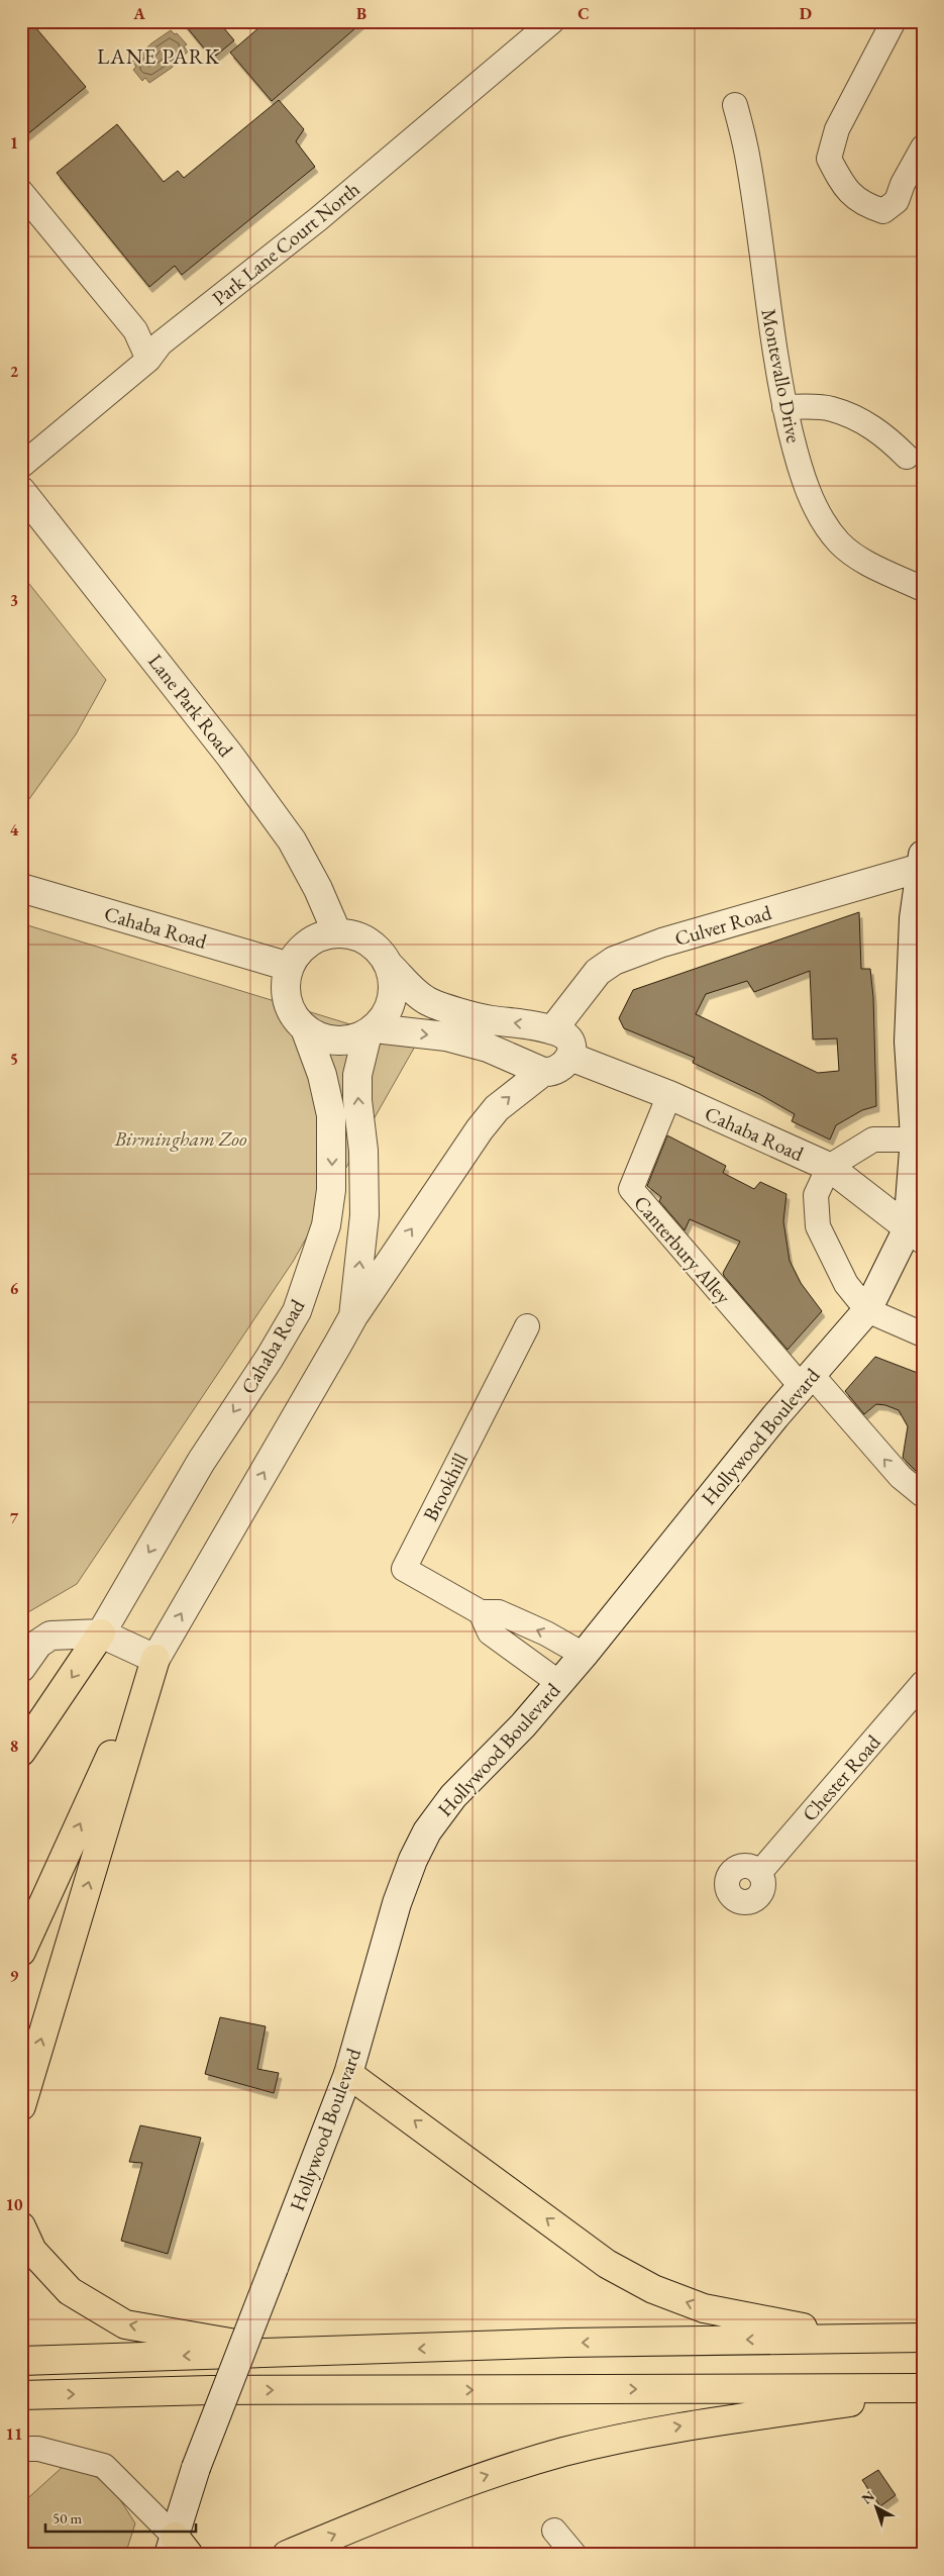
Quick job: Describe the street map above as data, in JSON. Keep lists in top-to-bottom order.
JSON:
{
  "streets": {
    "street": [
      "Park Lane Court North",
      "Montevallo Drive",
      "Lane Park Road",
      "Culver Road",
      "Cahaba Road",
      "Canterbury Alley",
      "Hollywood Boulevard",
      "Brookhill",
      "Chester Road"
    ]
  },
  "crossings": [
    ["Lane Park Road", "Cahaba Road"],
    ["Culver Road", "Cahaba Road"],
    ["Cahaba Road", "Canterbury Alley"],
    ["Cahaba Road", "Hollywood Boulevard"],
    ["Canterbury Alley", "Hollywood Boulevard"],
    ["Hollywood Boulevard", "Brookhill"]
  ],
  "districts": ["LANE PARK"],
  "parks": ["Birmingham Zoo"],
  "scale_bar": "50 m",
  "north": "top left",
  "grid": {
    "columns": [
      "A",
      "B",
      "C",
      "D"
    ],
    "rows": [
      "1",
      "2",
      "3",
      "4",
      "5",
      "6",
      "7",
      "8",
      "9",
      "10",
      "11"
    ]
  }
}
